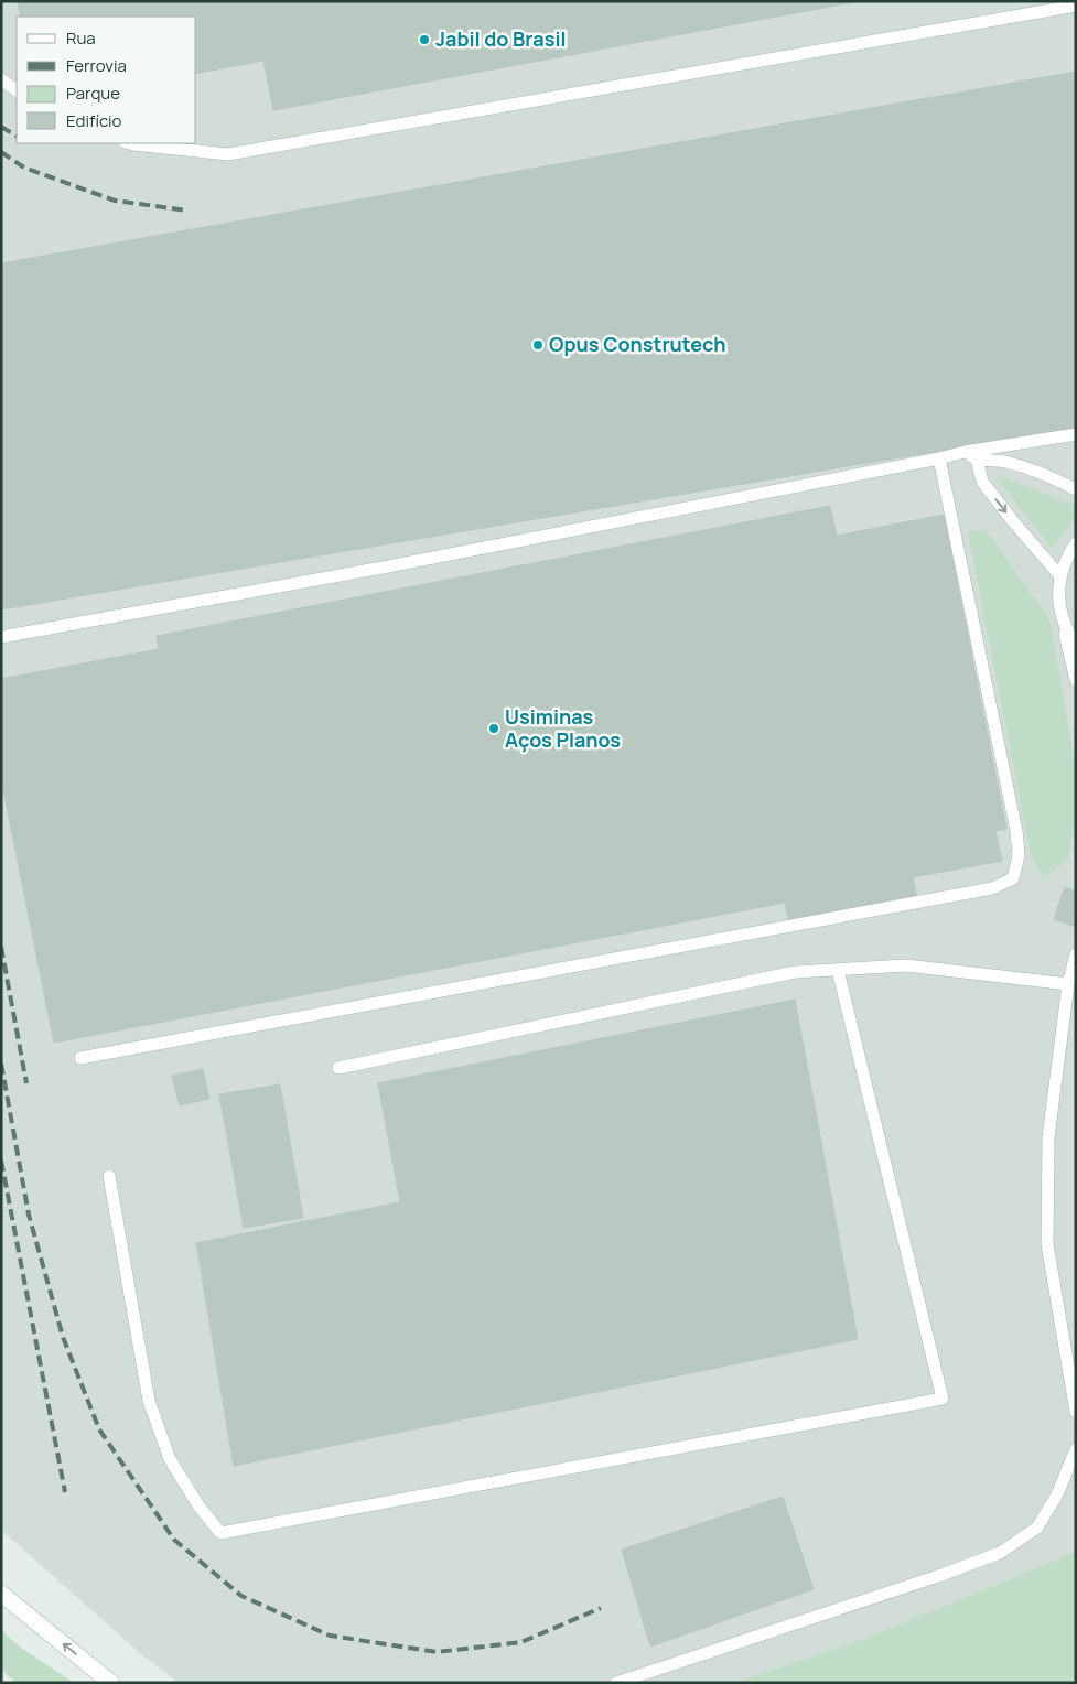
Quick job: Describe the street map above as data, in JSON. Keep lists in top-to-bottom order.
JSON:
{
  "places": ["Jabil do Brasil", "Opus Construtech", "Usiminas Aços Planos"],
  "legend": [
    "Rua",
    "Ferrovia",
    "Parque",
    "Edifício"
  ]
}
